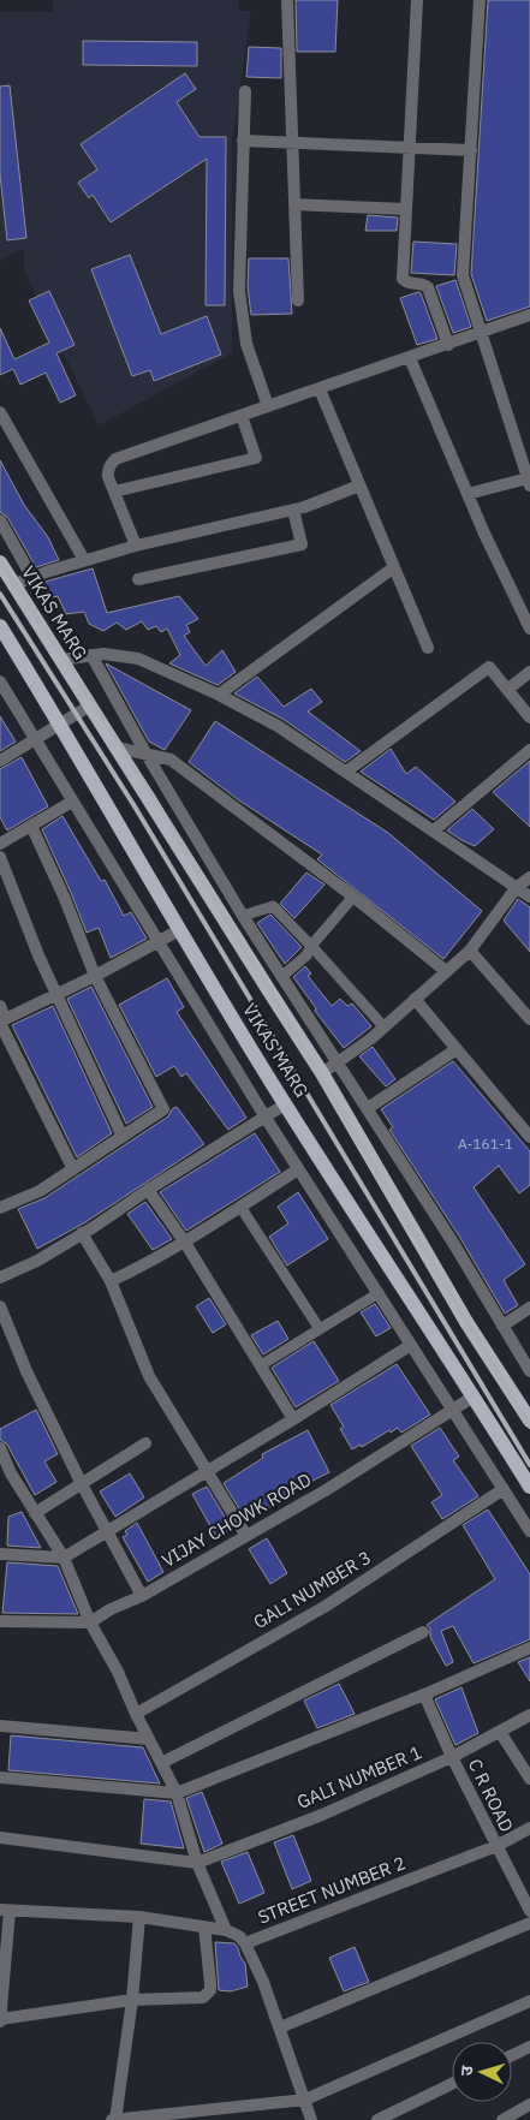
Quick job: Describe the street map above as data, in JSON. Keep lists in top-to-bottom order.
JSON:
{
  "streets": {
    "main road": ["VIKAS MARG"],
    "street": [
      "VIJAY CHOWK ROAD",
      "GALI NUMBER 3",
      "GALI NUMBER 1",
      "C R ROAD",
      "STREET NUMBER 2"
    ]
  },
  "crossings": [
    ["VIKAS MARG", "VIJAY CHOWK ROAD"],
    ["GALI NUMBER 1", "C R ROAD"],
    ["C R ROAD", "STREET NUMBER 2"]
  ],
  "house_numbers": ["A-161-1"],
  "north": "left"
}
